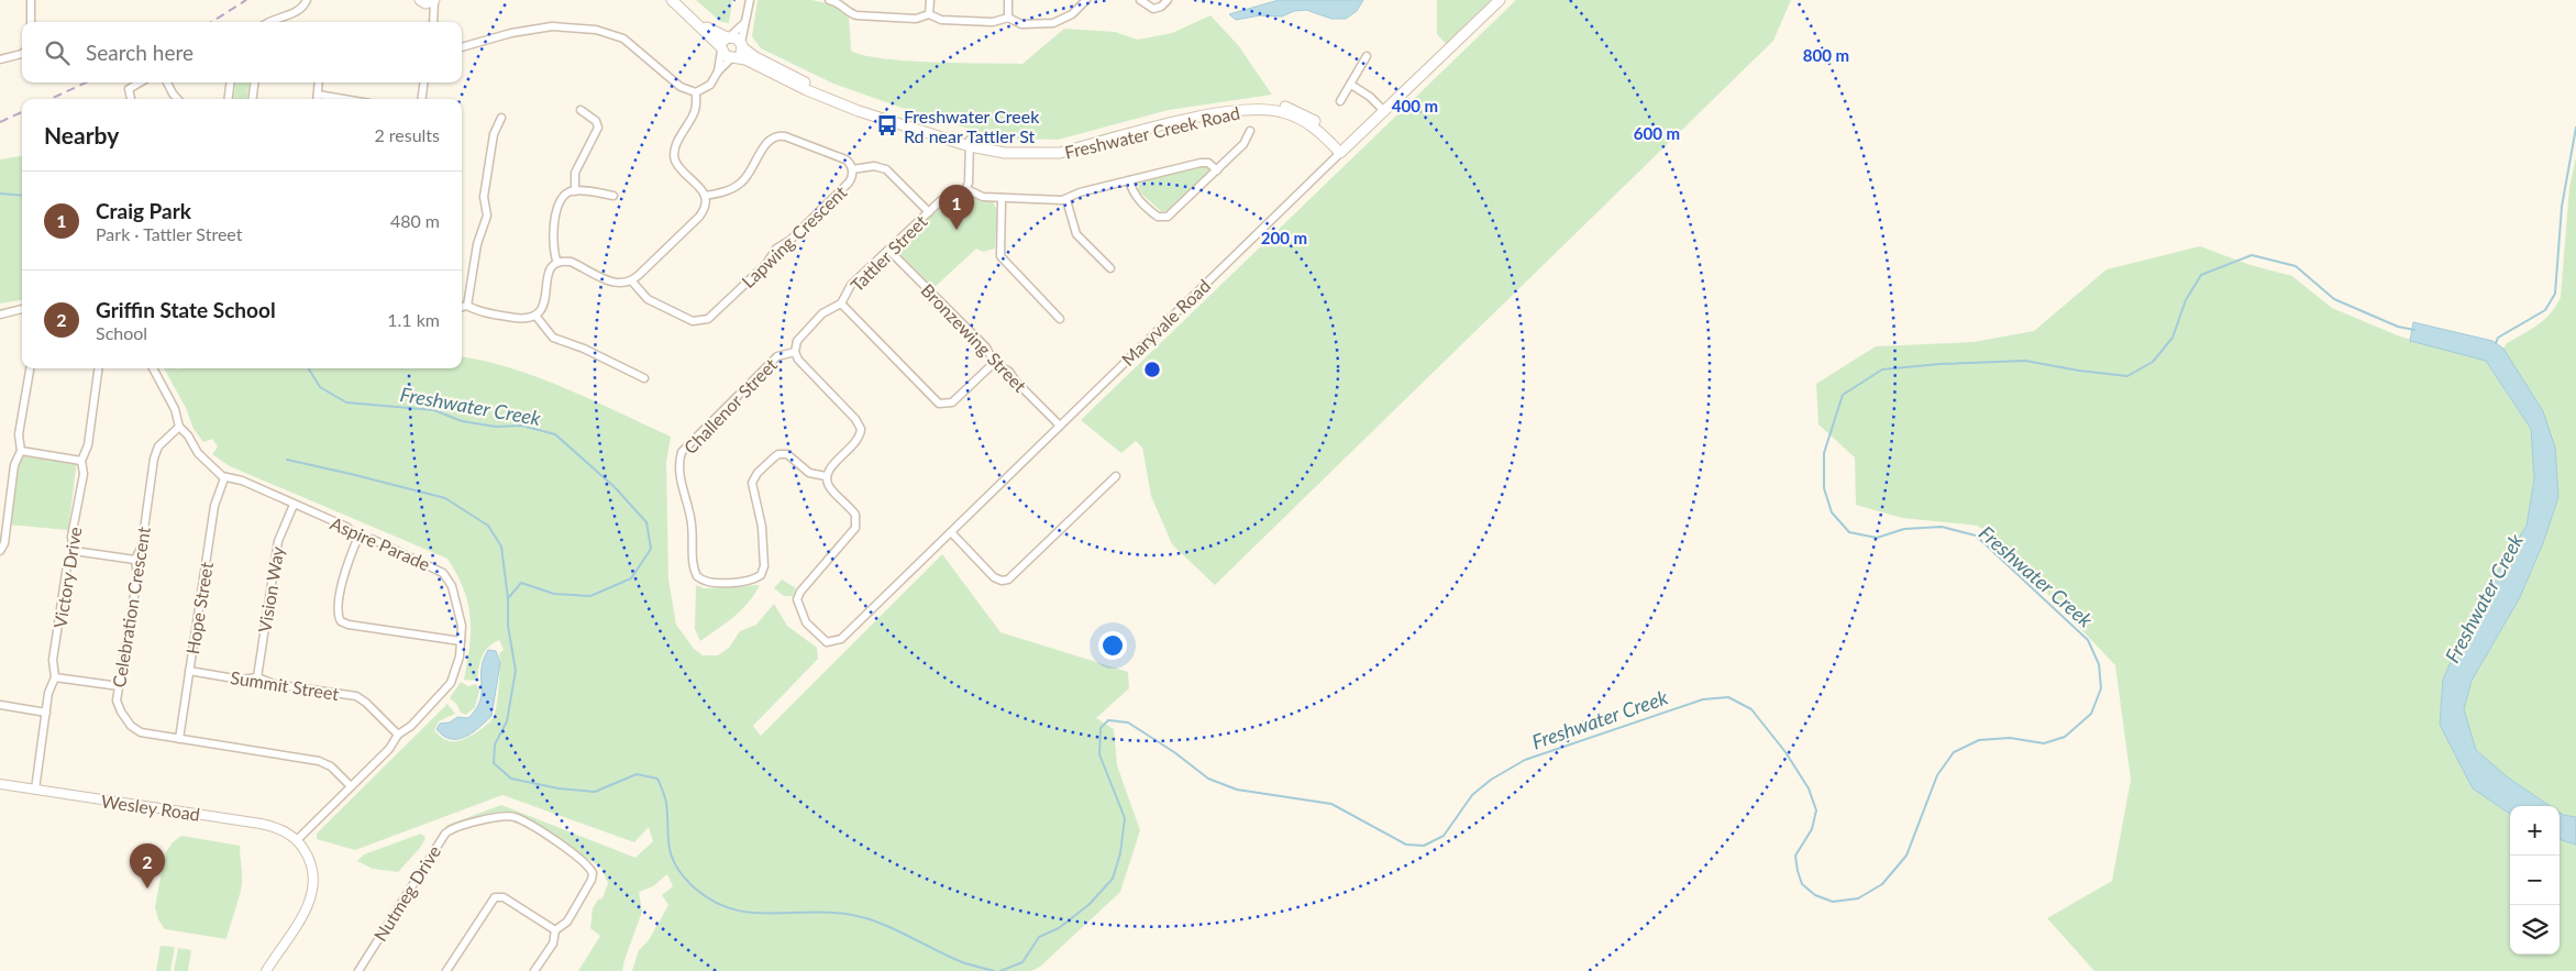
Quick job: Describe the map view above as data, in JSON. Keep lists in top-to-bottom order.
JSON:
{
  "streets": {
    "main road": ["Freshwater Creek Road", "Maryvale Road"],
    "street": [
      "Lapwing Crescent",
      "Tattler Street",
      "Bronzewing Street",
      "Challenor Street",
      "Aspire Parade",
      "Victory Drive",
      "Vision Way",
      "Celebration Crescent",
      "Hope Street",
      "Summit Street",
      "Wesley Road",
      "Nutmeg Drive"
    ]
  },
  "crossings": [
    ["Freshwater Creek Road", "Maryvale Road"],
    ["Tattler Street", "Bronzewing Street"],
    ["Tattler Street", "Challenor Street"],
    ["Maryvale Road", "Bronzewing Street"],
    ["Maryvale Road", "Challenor Street"],
    ["Aspire Parade", "Vision Way"],
    ["Aspire Parade", "Celebration Crescent"],
    ["Aspire Parade", "Hope Street"],
    ["Aspire Parade", "Summit Street"],
    ["Aspire Parade", "Wesley Road"],
    ["Victory Drive", "Wesley Road"],
    ["Vision Way", "Summit Street"],
    ["Celebration Crescent", "Hope Street"],
    ["Hope Street", "Summit Street"]
  ],
  "water": ["Freshwater Creek"],
  "places": {
    "bus stop": ["Freshwater Creek Rd near Tattler St"]
  },
  "page": {
    "search": "Search here",
    "heading": ["Nearby", "2 results"],
    "list": [
      {
        "mark": "1",
        "name": "Craig Park",
        "note": "Park · Tattler Street",
        "value": "480 m"
      },
      {
        "mark": "2",
        "name": "Griffin State School",
        "note": "School",
        "value": "1.1 km"
      }
    ],
    "pins": ["1", "2"],
    "map_buttons": ["+", "−"]
  },
  "rings": [
    "800 m",
    "400 m",
    "600 m",
    "200 m"
  ]
}
